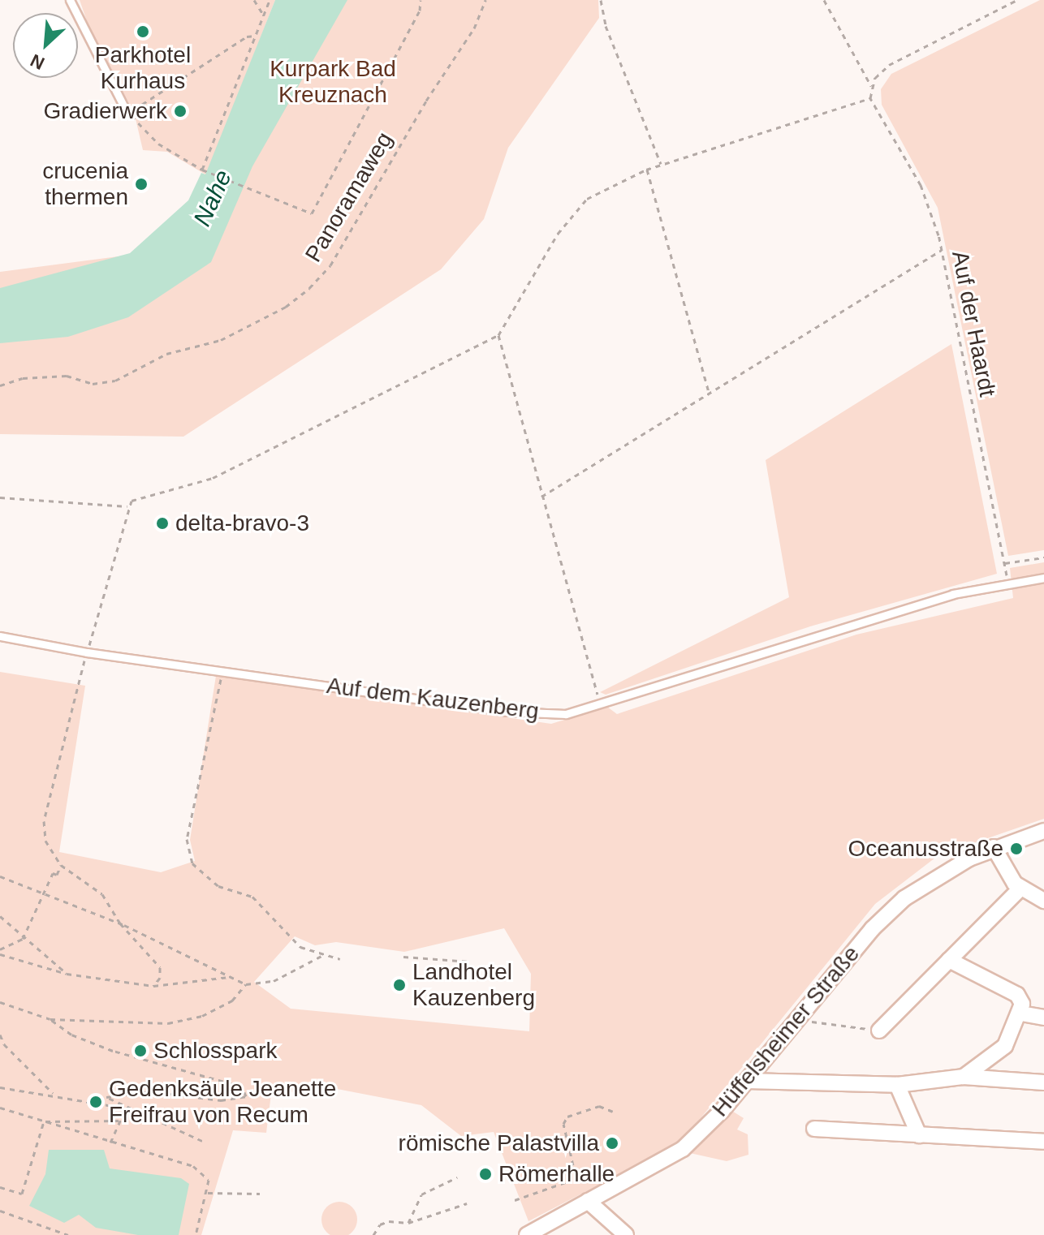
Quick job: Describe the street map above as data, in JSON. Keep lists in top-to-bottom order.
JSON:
{
  "streets": {
    "street": ["Hüffelsheimer Straße"],
    "lane": ["Auf dem Kauzenberg"],
    "path": ["Panoramaweg", "Auf der Haardt"]
  },
  "crossings": [
    ["Auf der Haardt", "Auf dem Kauzenberg"]
  ],
  "water": ["Nahe"],
  "parks": ["Kurpark Bad Kreuznach"],
  "places": [
    "Parkhotel Kurhaus",
    "Gradierwerk",
    "crucenia thermen",
    "delta-bravo-3",
    "Oceanusstraße",
    "Landhotel Kauzenberg",
    "Schlosspark",
    "Gedenksäule Jeanette Freifrau von Recum",
    "römische Palastvilla",
    "Römerhalle"
  ],
  "north": "bottom left"
}
